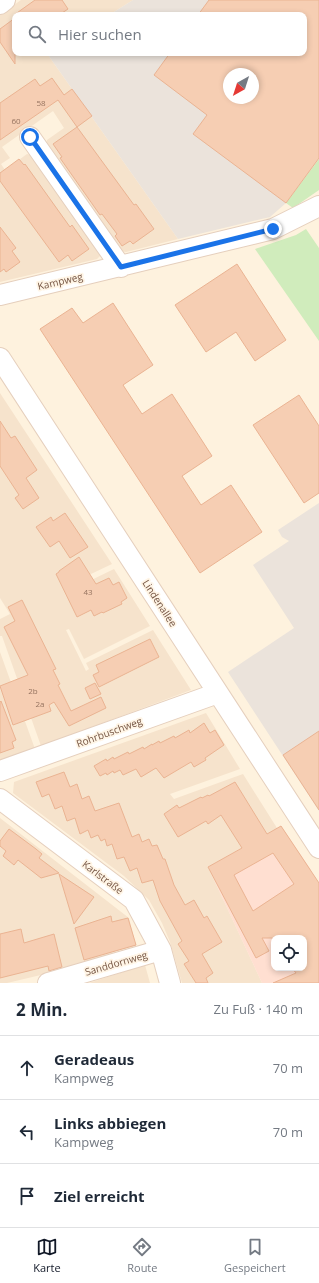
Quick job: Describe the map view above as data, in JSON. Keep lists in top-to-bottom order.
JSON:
{
  "streets": {
    "street": [
      "Kampweg",
      "Lindenallee",
      "Rohrbuschweg",
      "Karlstraße",
      "Sanddornweg"
    ]
  },
  "crossings": [
    ["Lindenallee", "Rohrbuschweg"],
    ["Karlstraße", "Sanddornweg"]
  ],
  "house_numbers": [
    "58",
    "60",
    "43",
    "2b",
    "2a"
  ],
  "north": "bottom left",
  "page": {
    "search": "Hier suchen",
    "heading": ["2 Min.", "Zu Fuß · 140 m"],
    "list": [
      ["Geradeaus", "Kampweg", "70 m"],
      ["Links abbiegen", "Kampweg", "70 m"],
      "Ziel erreicht"
    ],
    "nav": ["Karte", "Route", "Gespeichert"]
  }
}
